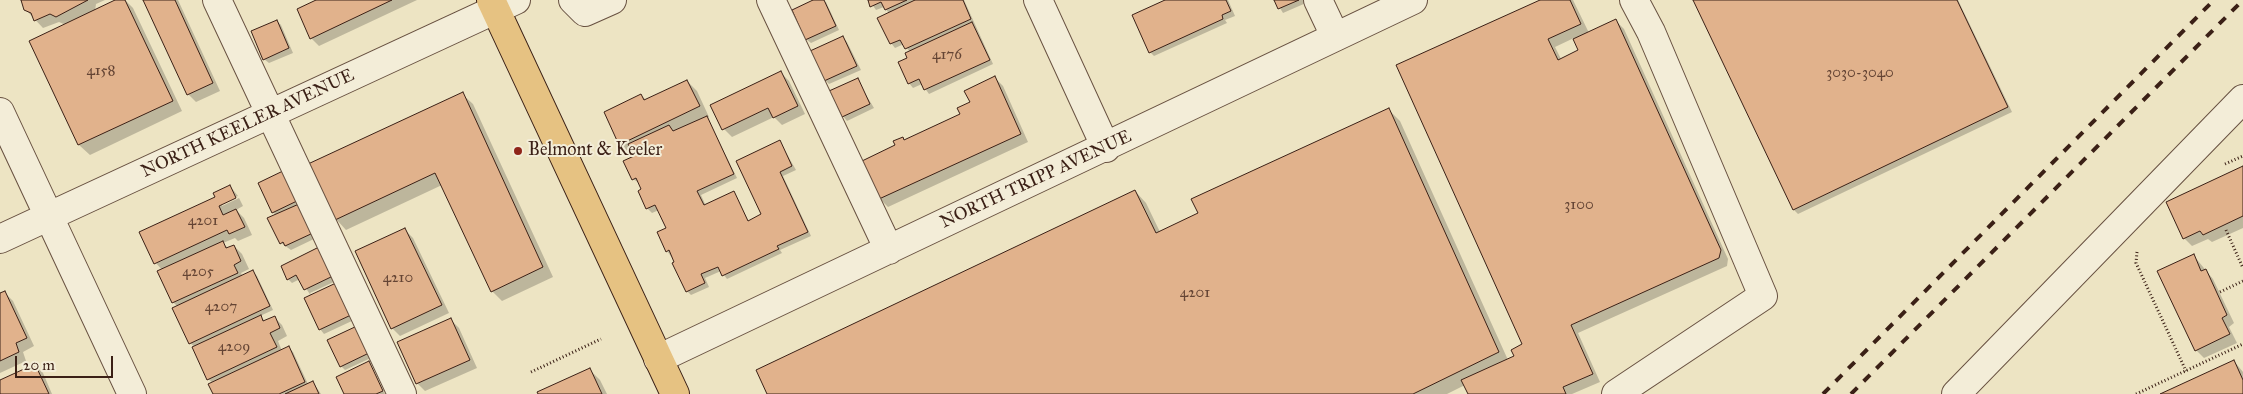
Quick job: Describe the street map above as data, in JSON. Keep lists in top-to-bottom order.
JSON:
{
  "streets": {
    "street": ["NORTH KEELER AVENUE", "NORTH TRIPP AVENUE"]
  },
  "places": ["Belmont & Keeler"],
  "house_numbers": [
    "4176",
    "4158",
    "3030-3040",
    "3100",
    "4201",
    "4205",
    "4210",
    "4201",
    "4207",
    "4209"
  ],
  "scale_bar": "20 m"
}
